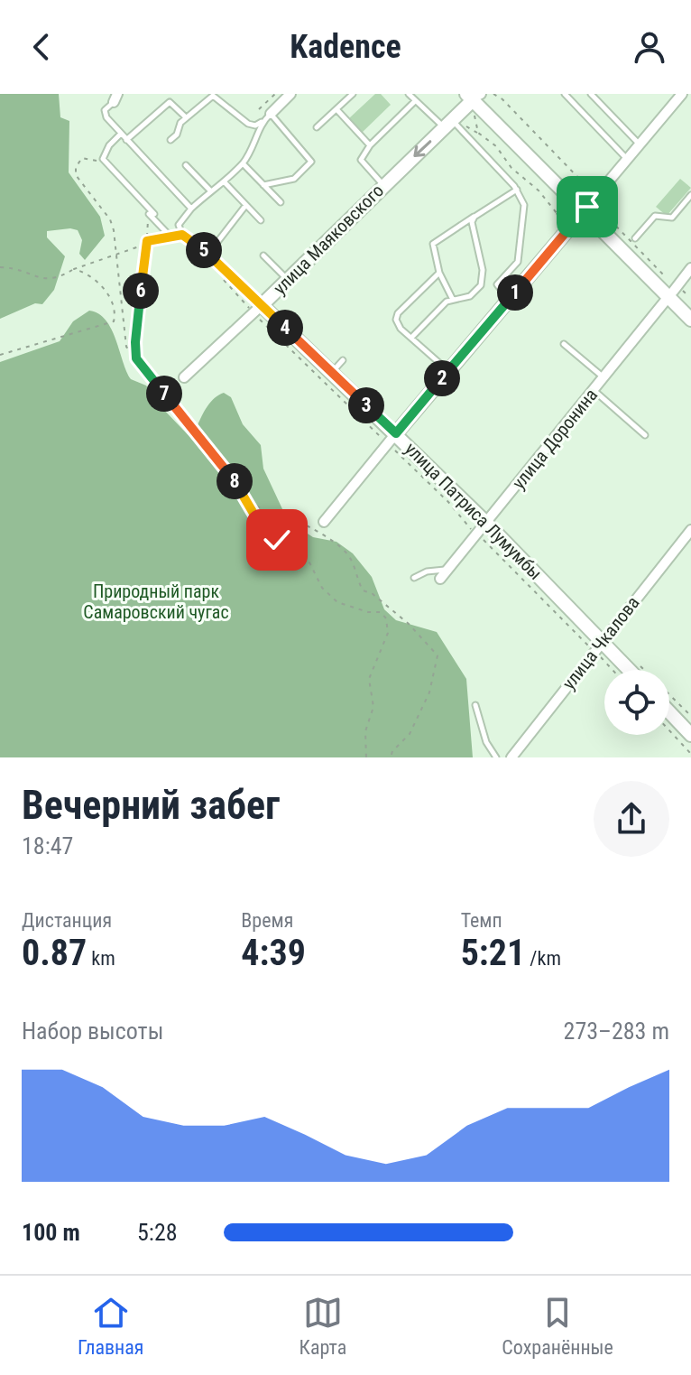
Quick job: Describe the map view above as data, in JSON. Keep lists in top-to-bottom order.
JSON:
{
  "streets": {
    "street": [
      "улица Маяковского",
      "улица Доронина",
      "улица Патриса Лумумбы",
      "улица Чкалова"
    ]
  },
  "crossings": [
    ["улица Маяковского", "улица Патриса Лумумбы"],
    ["улица Доронина", "улица Патриса Лумумбы"],
    ["улица Патриса Лумумбы", "улица Чкалова"]
  ],
  "parks": ["Природный парк Самаровский чугас"],
  "page": {
    "header": "Kadence",
    "pins": [
      "5",
      "6",
      "1",
      "4",
      "2",
      "7",
      "3",
      "8"
    ],
    "heading": ["Вечерний забег", "18:47"],
    "stats": [
      ["Дистанция", "0.87 km"],
      ["Время", "4:39"],
      ["Темп", "5:21 /km"]
    ],
    "chart": ["Набор высоты", "273–283 m"],
    "list": [
      {
        "name": "100 m",
        "note": "5:28"
      }
    ],
    "tabs": ["Главная", "Карта", "Сохранённые"]
  }
}
